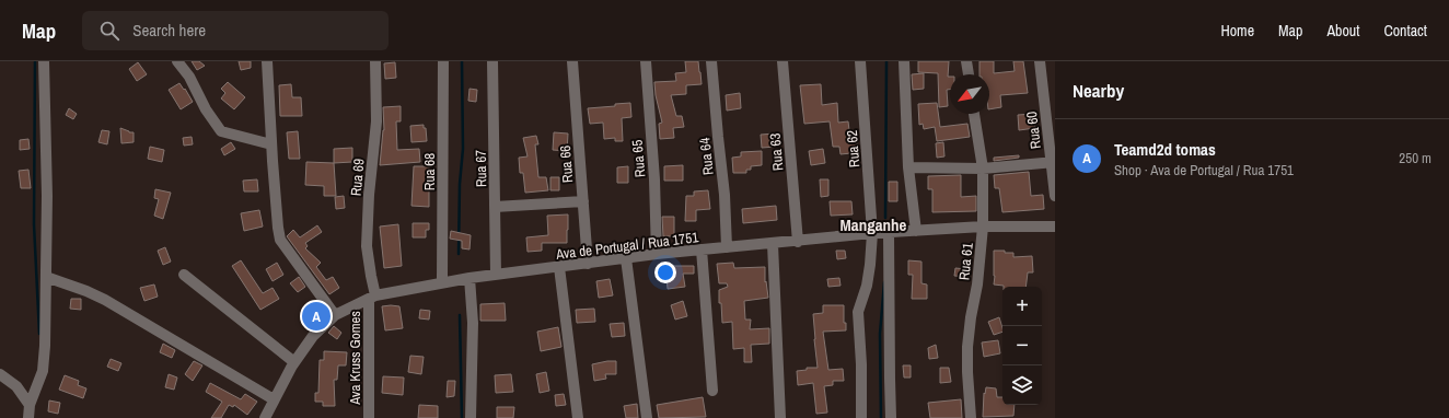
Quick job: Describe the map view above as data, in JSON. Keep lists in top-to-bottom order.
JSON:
{
  "streets": {
    "street": [
      "Rua 60",
      "Rua 62",
      "Rua 63",
      "Rua 64",
      "Rua 65",
      "Rua 66",
      "Rua 67",
      "Rua 68",
      "Rua 69",
      "Ava de Portugal / Rua 1751",
      "Rua 61",
      "Ava Kruss Gomes"
    ]
  },
  "crossings": [
    ["Rua 62", "Ava de Portugal / Rua 1751"],
    ["Rua 63", "Ava de Portugal / Rua 1751"],
    ["Rua 64", "Ava de Portugal / Rua 1751"],
    ["Rua 65", "Ava de Portugal / Rua 1751"],
    ["Rua 66", "Ava de Portugal / Rua 1751"],
    ["Rua 67", "Ava de Portugal / Rua 1751"],
    ["Rua 68", "Ava de Portugal / Rua 1751"],
    ["Rua 69", "Ava de Portugal / Rua 1751"],
    ["Rua 69", "Ava Kruss Gomes"],
    ["Ava de Portugal / Rua 1751", "Rua 61"],
    ["Ava de Portugal / Rua 1751", "Ava Kruss Gomes"]
  ],
  "districts": ["Manganhe"],
  "north": "bottom left",
  "page": {
    "header": "Map",
    "search": "Search here",
    "nav": [
      "Home",
      "Map",
      "About",
      "Contact"
    ],
    "heading": "Nearby",
    "list": [
      {
        "mark": "A",
        "name": "Teamd2d tomas",
        "note": "Shop · Ava de Portugal / Rua 1751",
        "value": "250 m"
      }
    ],
    "map_buttons": ["+", "−"],
    "pins": "A"
  }
}
